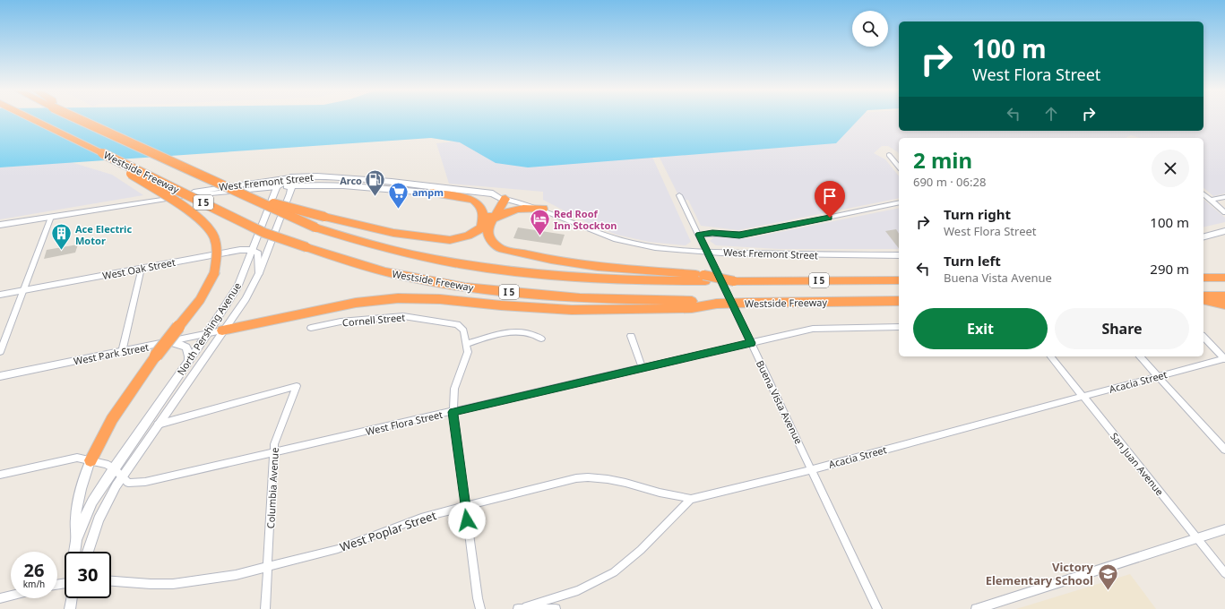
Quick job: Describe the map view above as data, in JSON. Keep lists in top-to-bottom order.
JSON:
{
  "streets": {
    "highway": ["Westside Freeway", "I 5"],
    "main road": ["West Fremont Street", "North Pershing Avenue"],
    "street": [
      "West Oak Street",
      "Cornell Street",
      "West Park Street",
      "Acacia Street",
      "Buena Vista Avenue",
      "West Flora Street",
      "San Juan Avenue",
      "Columbia Avenue",
      "West Poplar Street"
    ]
  },
  "crossings": [
    ["West Fremont Street", "North Pershing Avenue"],
    ["West Fremont Street", "Buena Vista Avenue"],
    ["West Oak Street", "North Pershing Avenue"],
    ["North Pershing Avenue", "West Park Street"],
    ["North Pershing Avenue", "West Flora Street"],
    ["North Pershing Avenue", "Columbia Avenue"],
    ["Acacia Street", "Buena Vista Avenue"],
    ["Acacia Street", "San Juan Avenue"],
    ["Acacia Street", "West Poplar Street"],
    ["Buena Vista Avenue", "West Flora Street"],
    ["West Flora Street", "Columbia Avenue"],
    ["Columbia Avenue", "West Poplar Street"]
  ],
  "places": {
    "fuel station": ["Arco"],
    "supermarket": ["ampm"],
    "hotel": ["Red Roof Inn Stockton"],
    "building": ["Ace Electric Motor"],
    "school or university": ["Victory Elementary School"]
  },
  "page": {
    "turn": ["100 m", "West Flora Street"],
    "heading": ["2 min", "690 m · 06:28"],
    "list": [
      {
        "name": "Turn right",
        "note": "West Flora Street",
        "value": "100 m"
      },
      {
        "name": "Turn left",
        "note": "Buena Vista Avenue",
        "value": "290 m"
      }
    ],
    "buttons": ["Exit", "Share"],
    "speed": "26 km/h",
    "limit": "30"
  }
}
